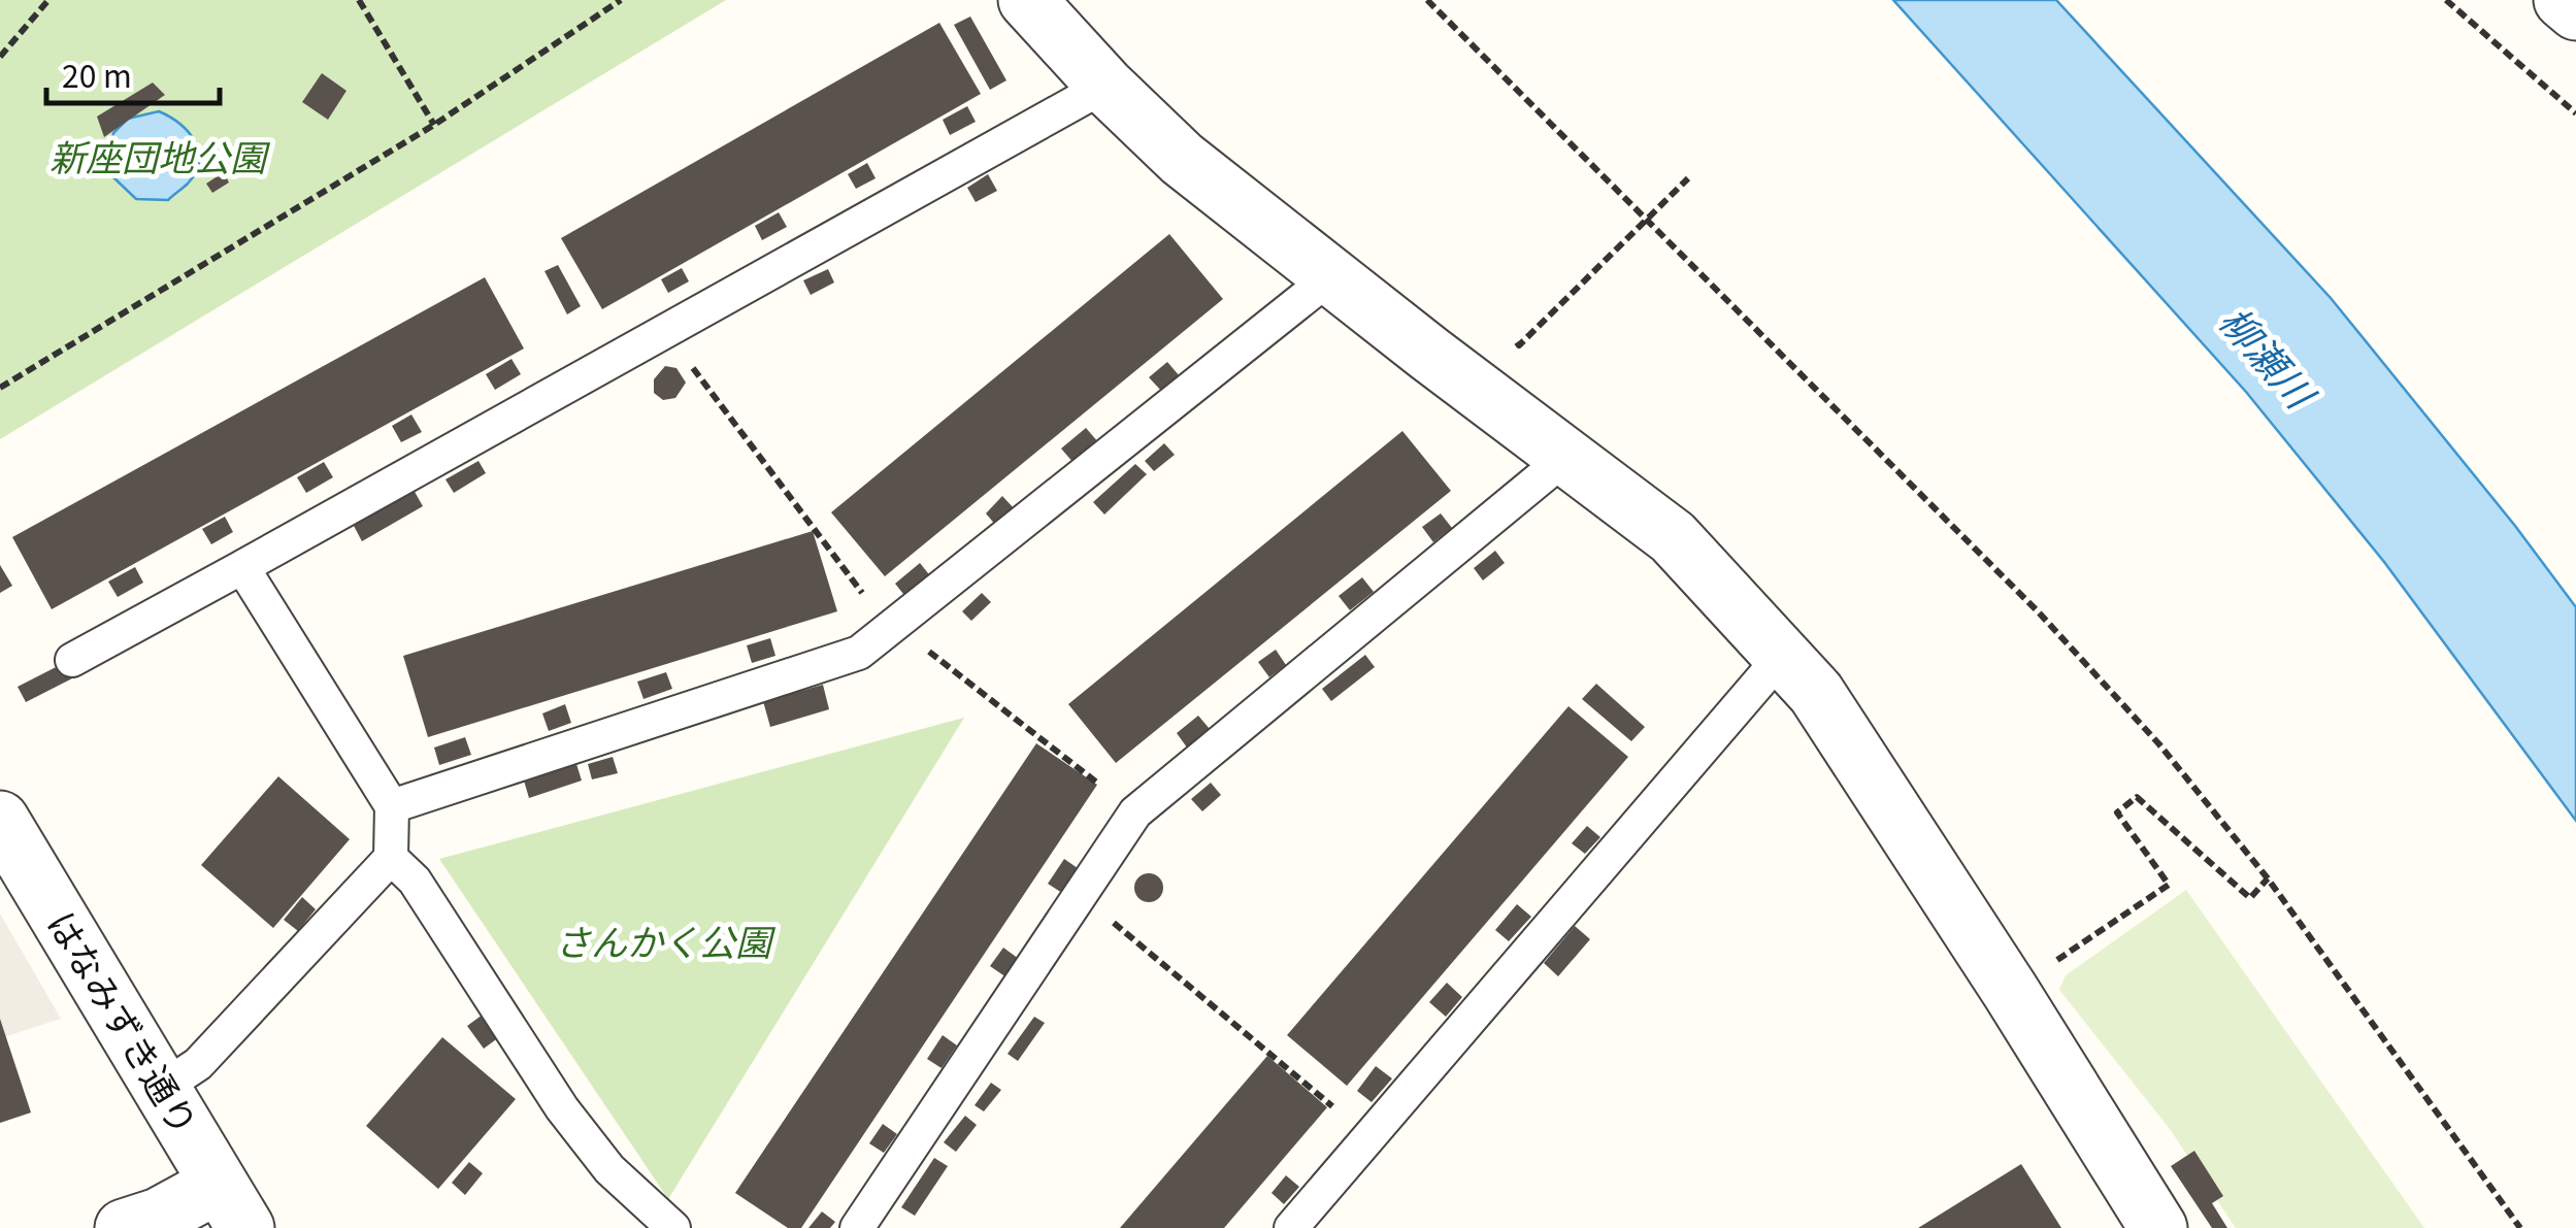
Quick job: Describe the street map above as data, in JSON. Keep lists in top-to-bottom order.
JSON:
{
  "streets": {
    "street": ["はなみずき通り"]
  },
  "water": ["柳瀬川"],
  "parks": ["新座団地公園", "さんかく公園"],
  "scale_bar": "20 m"
}
